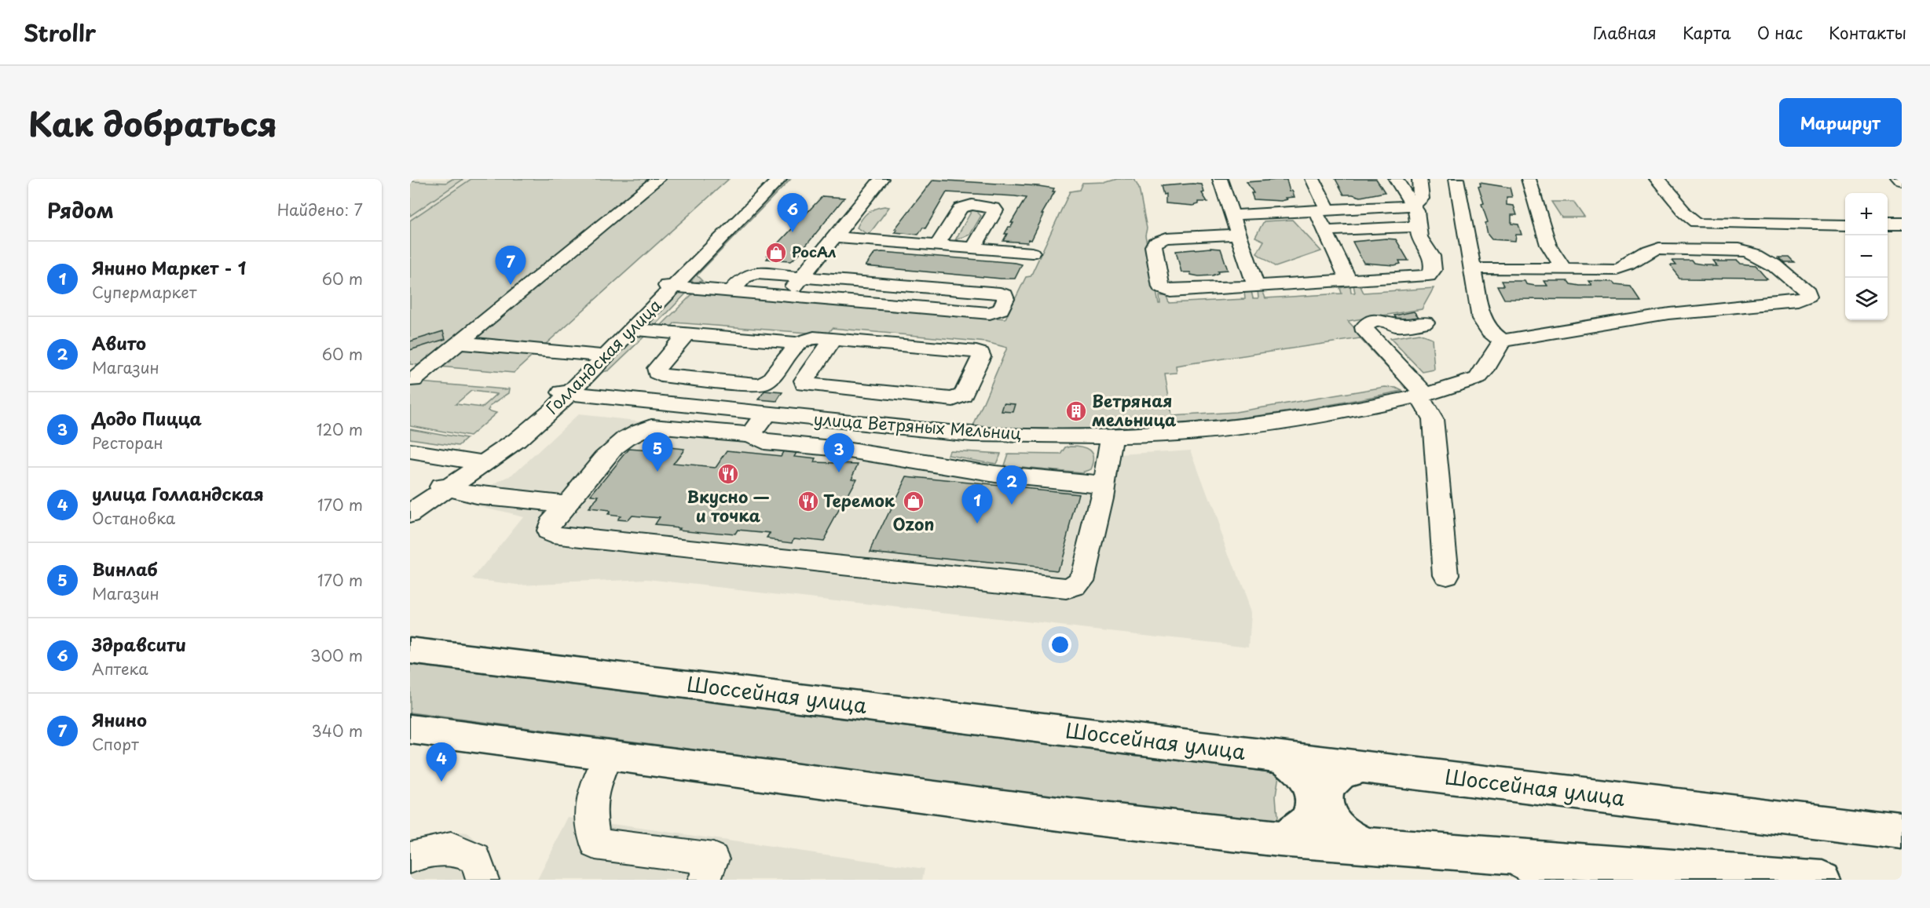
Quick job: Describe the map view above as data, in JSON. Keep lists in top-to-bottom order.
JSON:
{
  "streets": {
    "main road": ["Шоссейная улица"],
    "street": ["Голландская улица", "улица Ветряных Мельниц"]
  },
  "crossings": [
    ["Голландская улица", "улица Ветряных Мельниц"]
  ],
  "places": {
    "shop": ["РосАл", "Ozon"],
    "building": ["Ветряная мельница"],
    "restaurant": ["Вкусно — и точка", "Теремок"]
  },
  "page": {
    "header": "Strollr",
    "nav": [
      "Главная",
      "Карта",
      "О нас",
      "Контакты"
    ],
    "title": "Как добраться",
    "buttons": "Маршрут",
    "heading": ["Рядом", "Найдено: 7"],
    "map_buttons": ["+", "−"],
    "pins": [
      "6",
      "7",
      "5",
      "3",
      "2",
      "1",
      "4"
    ],
    "list": [
      {
        "mark": "1",
        "name": "Янино Маркет - 1",
        "note": "Супермаркет",
        "value": "60 m"
      },
      {
        "mark": "2",
        "name": "Авито",
        "note": "Магазин",
        "value": "60 m"
      },
      {
        "mark": "3",
        "name": "Додо Пицца",
        "note": "Ресторан",
        "value": "120 m"
      },
      {
        "mark": "4",
        "name": "улица Голландская",
        "note": "Остановка",
        "value": "170 m"
      },
      {
        "mark": "5",
        "name": "Винлаб",
        "note": "Магазин",
        "value": "170 m"
      },
      {
        "mark": "6",
        "name": "Здравсити",
        "note": "Аптека",
        "value": "300 m"
      },
      {
        "mark": "7",
        "name": "Янино",
        "note": "Спорт",
        "value": "340 m"
      }
    ]
  }
}
